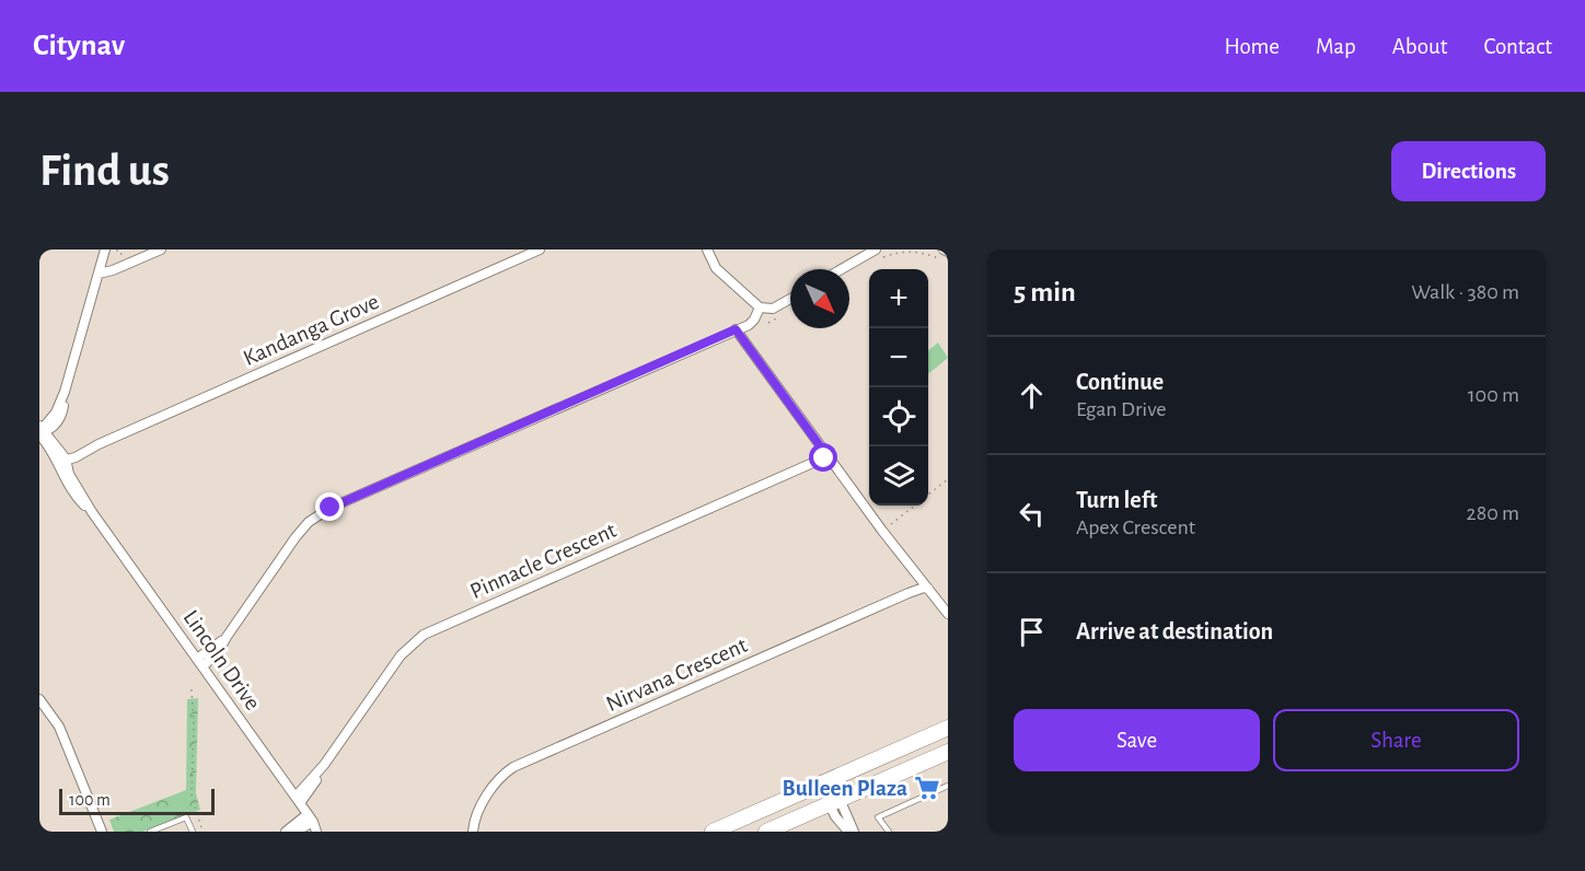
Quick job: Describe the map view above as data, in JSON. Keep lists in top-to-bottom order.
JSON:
{
  "streets": {
    "street": [
      "Kandanga Grove",
      "Pinnacle Crescent",
      "Lincoln Drive",
      "Nirvana Crescent"
    ]
  },
  "crossings": [
    ["Kandanga Grove", "Lincoln Drive"],
    ["Pinnacle Crescent", "Lincoln Drive"]
  ],
  "places": {
    "supermarket": ["Bulleen Plaza"]
  },
  "scale_bar": "100 m",
  "north": "bottom right",
  "page": {
    "header": "Citynav",
    "nav": [
      "Home",
      "Map",
      "About",
      "Contact"
    ],
    "buttons": [
      "Directions",
      ["Save", "Share"]
    ],
    "title": "Find us",
    "heading": ["5 min", "Walk · 380 m"],
    "map_buttons": ["+", "−"],
    "list": [
      ["Continue", "Egan Drive", "100 m"],
      ["Turn left", "Apex Crescent", "280 m"],
      "Arrive at destination"
    ],
    "scale": "100 m"
  }
}
